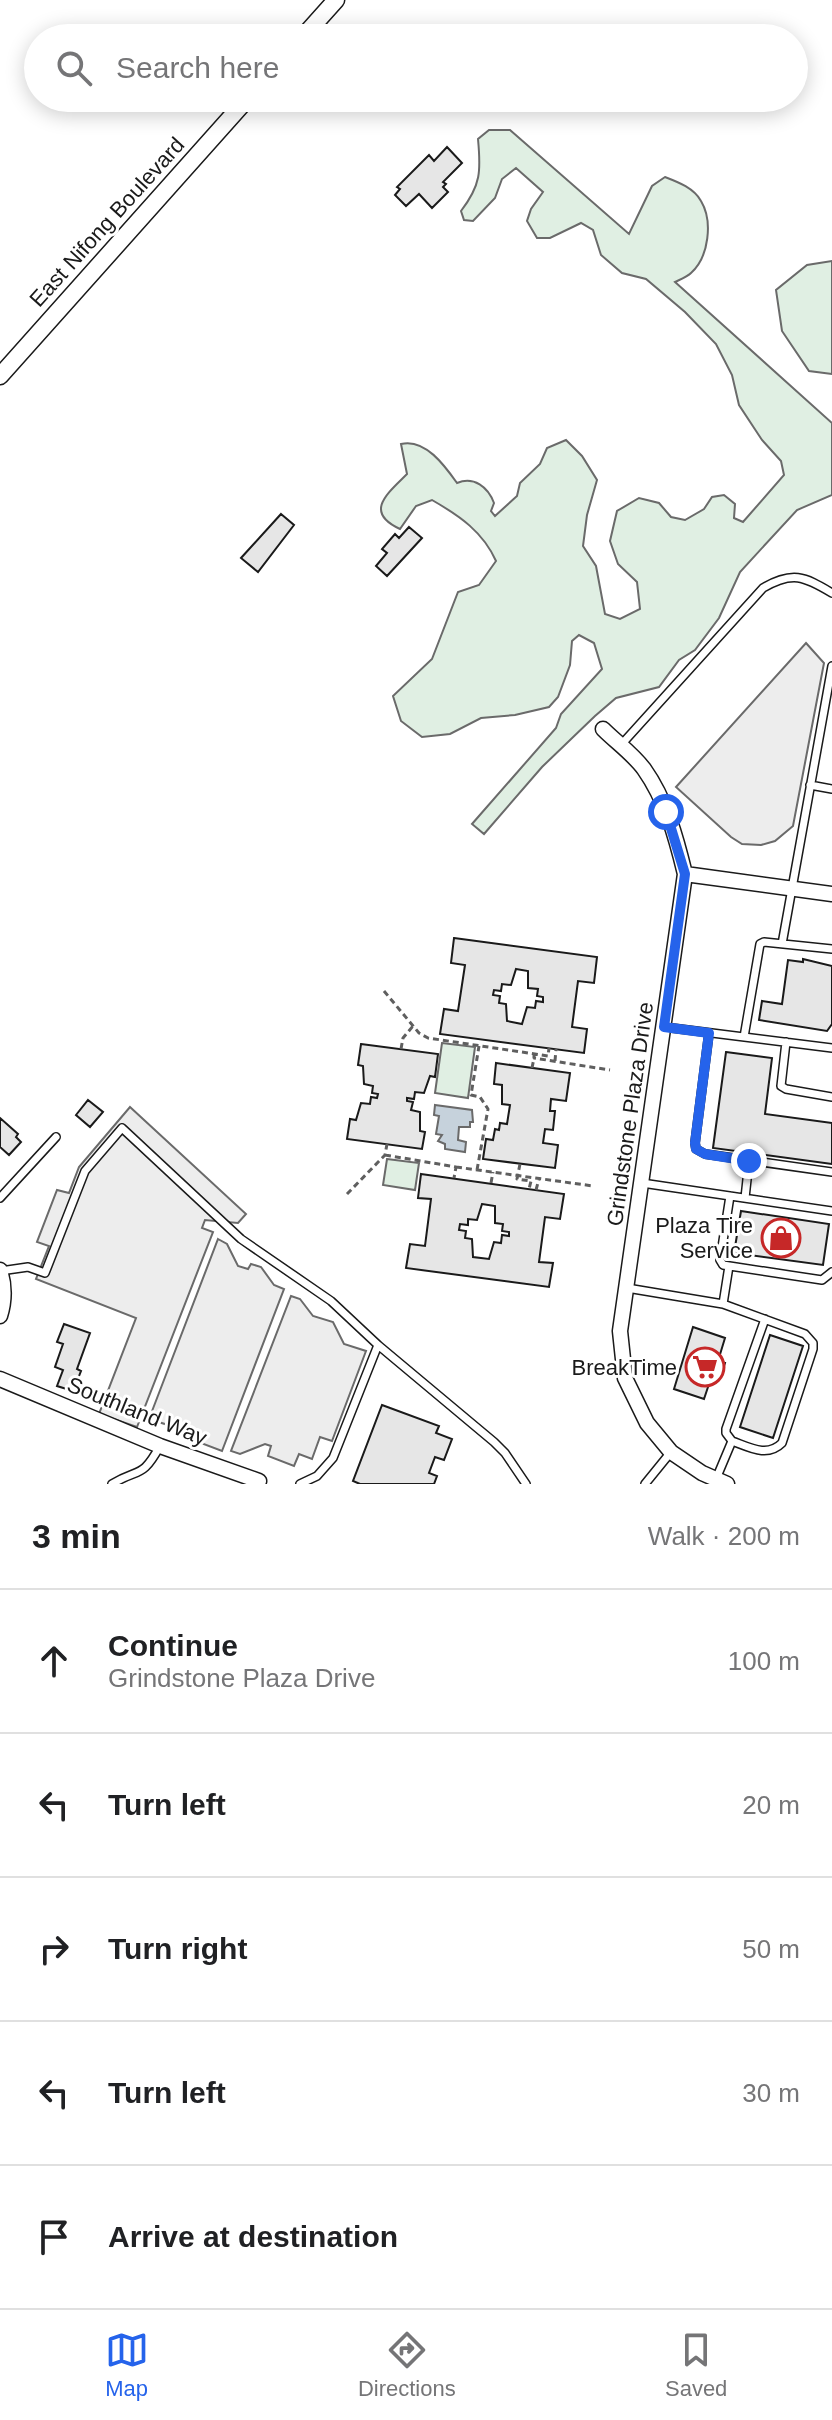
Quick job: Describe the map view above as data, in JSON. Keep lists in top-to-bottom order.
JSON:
{
  "streets": {
    "street": ["East Nifong Boulevard", "Grindstone Plaza Drive", "Southland Way"]
  },
  "places": {
    "shop": ["Plaza Tire Service"],
    "supermarket": ["BreakTime"]
  },
  "page": {
    "search": "Search here",
    "heading": ["3 min", "Walk · 200 m"],
    "list": [
      ["Continue", "Grindstone Plaza Drive", "100 m"],
      ["Turn left", "20 m"],
      ["Turn right", "50 m"],
      ["Turn left", "30 m"],
      "Arrive at destination"
    ],
    "nav": ["Map", "Directions", "Saved"]
  }
}
